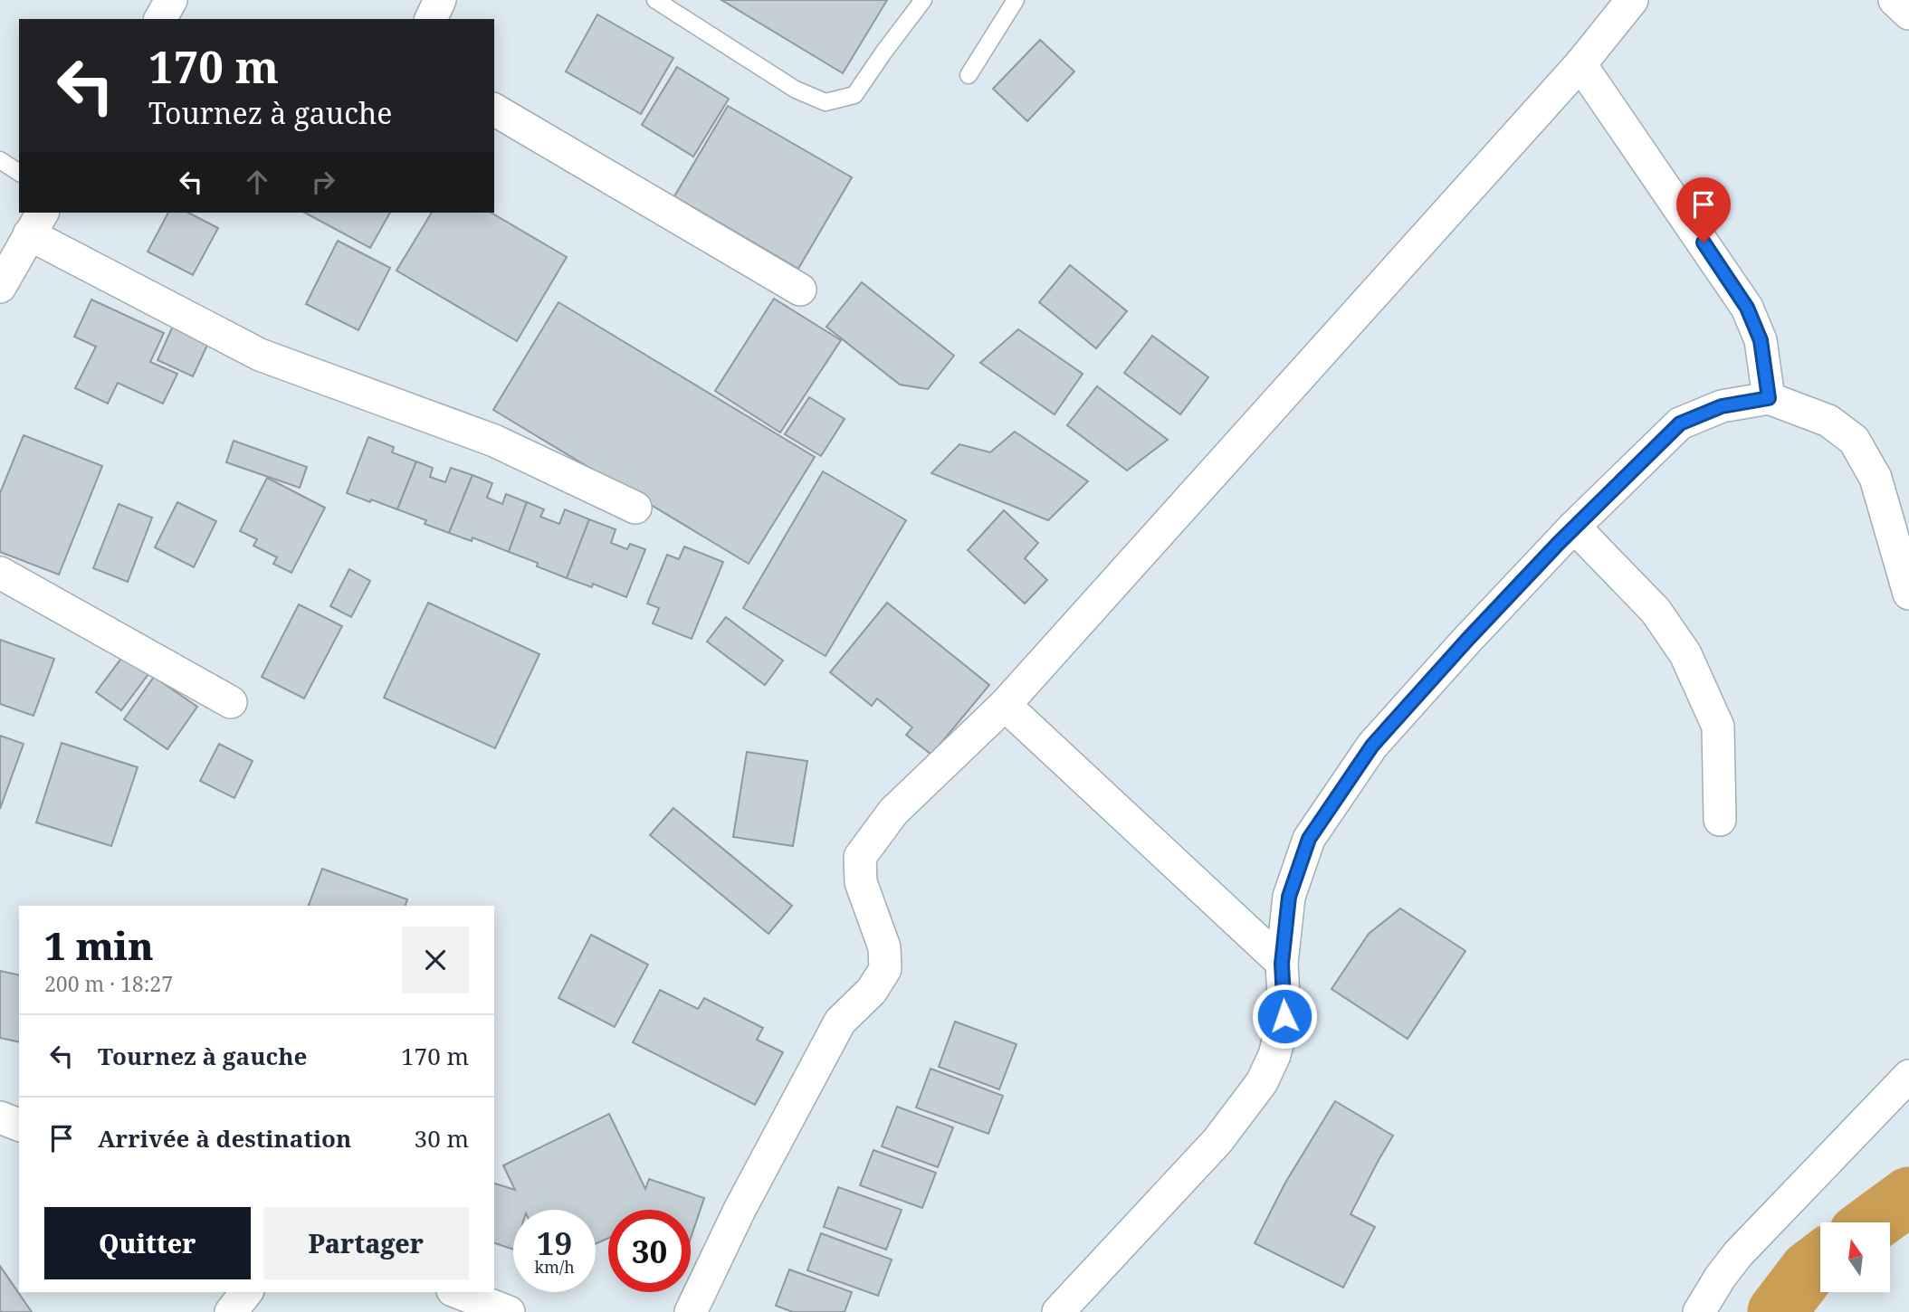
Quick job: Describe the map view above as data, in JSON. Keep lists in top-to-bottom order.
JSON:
{
  "north": "top",
  "page": {
    "turn": ["170 m", "Tournez à gauche"],
    "heading": ["1 min", "200 m · 18:27"],
    "list": [
      {
        "name": "Tournez à gauche",
        "value": "170 m"
      },
      {
        "name": "Arrivée à destination",
        "value": "30 m"
      }
    ],
    "buttons": ["Quitter", "Partager"],
    "speed": "19 km/h",
    "limit": "30"
  }
}
